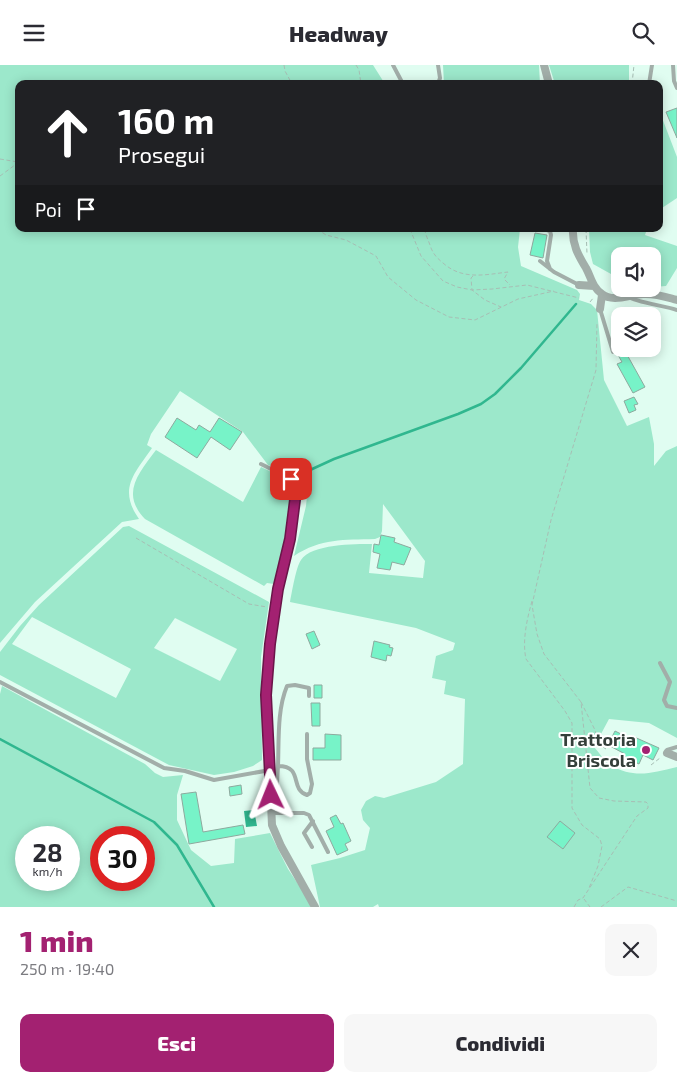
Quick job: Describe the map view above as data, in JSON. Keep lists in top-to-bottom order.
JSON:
{
  "places": ["Trattoria Briscola"],
  "page": {
    "header": "Headway",
    "turn": ["160 m", "Prosegui"],
    "then": "Poi",
    "speed": "28 km/h",
    "limit": "30",
    "heading": ["1 min", "250 m · 19:40"],
    "buttons": ["Esci", "Condividi"]
  }
}
